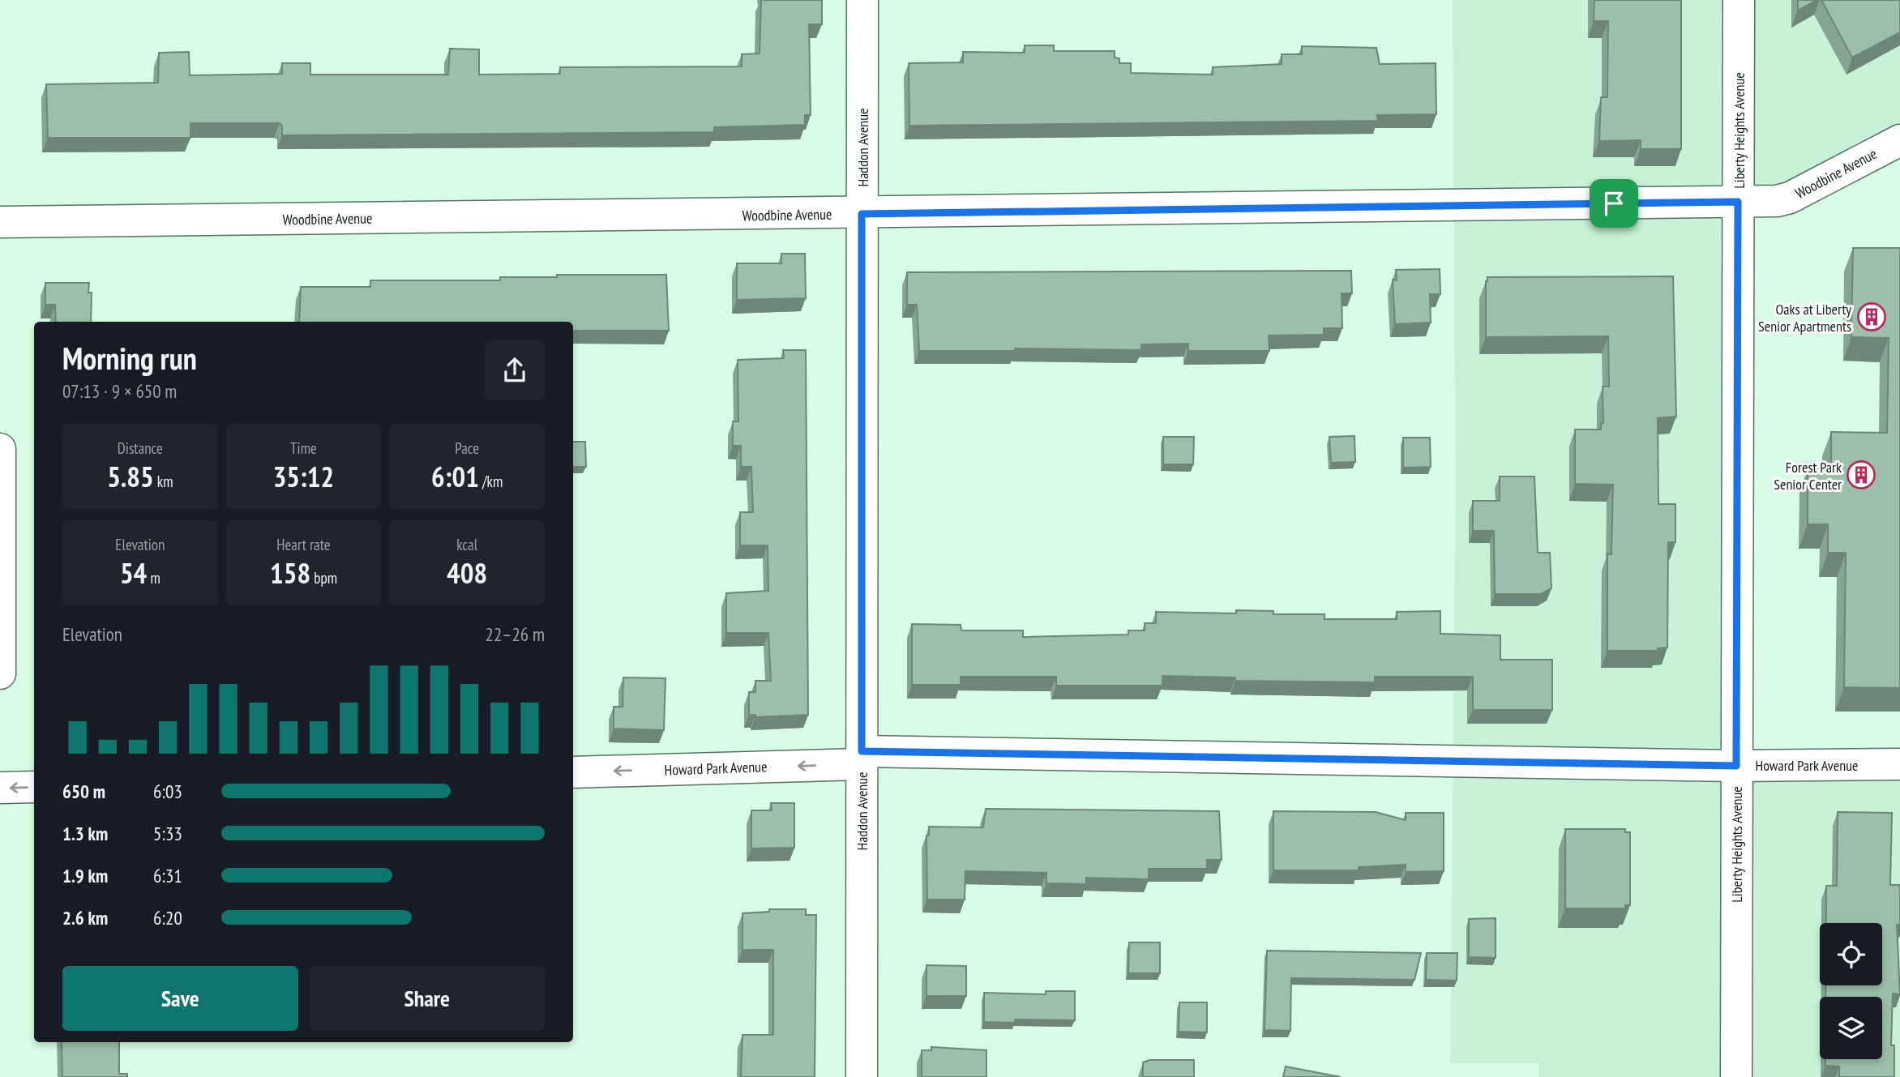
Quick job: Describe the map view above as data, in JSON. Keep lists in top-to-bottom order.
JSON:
{
  "streets": {
    "street": [
      "Liberty Heights Avenue",
      "Haddon Avenue",
      "Woodbine Avenue",
      "Howard Park Avenue"
    ]
  },
  "crossings": [
    ["Liberty Heights Avenue", "Woodbine Avenue"],
    ["Liberty Heights Avenue", "Howard Park Avenue"],
    ["Haddon Avenue", "Woodbine Avenue"],
    ["Haddon Avenue", "Howard Park Avenue"]
  ],
  "places": {
    "building": ["Oaks at Liberty Senior Apartments", "Forest Park Senior Center"]
  },
  "page": {
    "heading": ["Morning run", "07:13 · 9 × 650 m"],
    "stats": [
      ["Distance", "5.85 km"],
      ["Time", "35:12"],
      ["Pace", "6:01 /km"],
      ["Elevation", "54 m"],
      ["Heart rate", "158 bpm"],
      ["kcal", "408"]
    ],
    "chart": ["Elevation", "22–26 m"],
    "list": [
      {
        "name": "650 m",
        "note": "6:03"
      },
      {
        "name": "1.3 km",
        "note": "5:33"
      },
      {
        "name": "1.9 km",
        "note": "6:31"
      },
      {
        "name": "2.6 km",
        "note": "6:20"
      }
    ],
    "buttons": ["Save", "Share"]
  }
}
